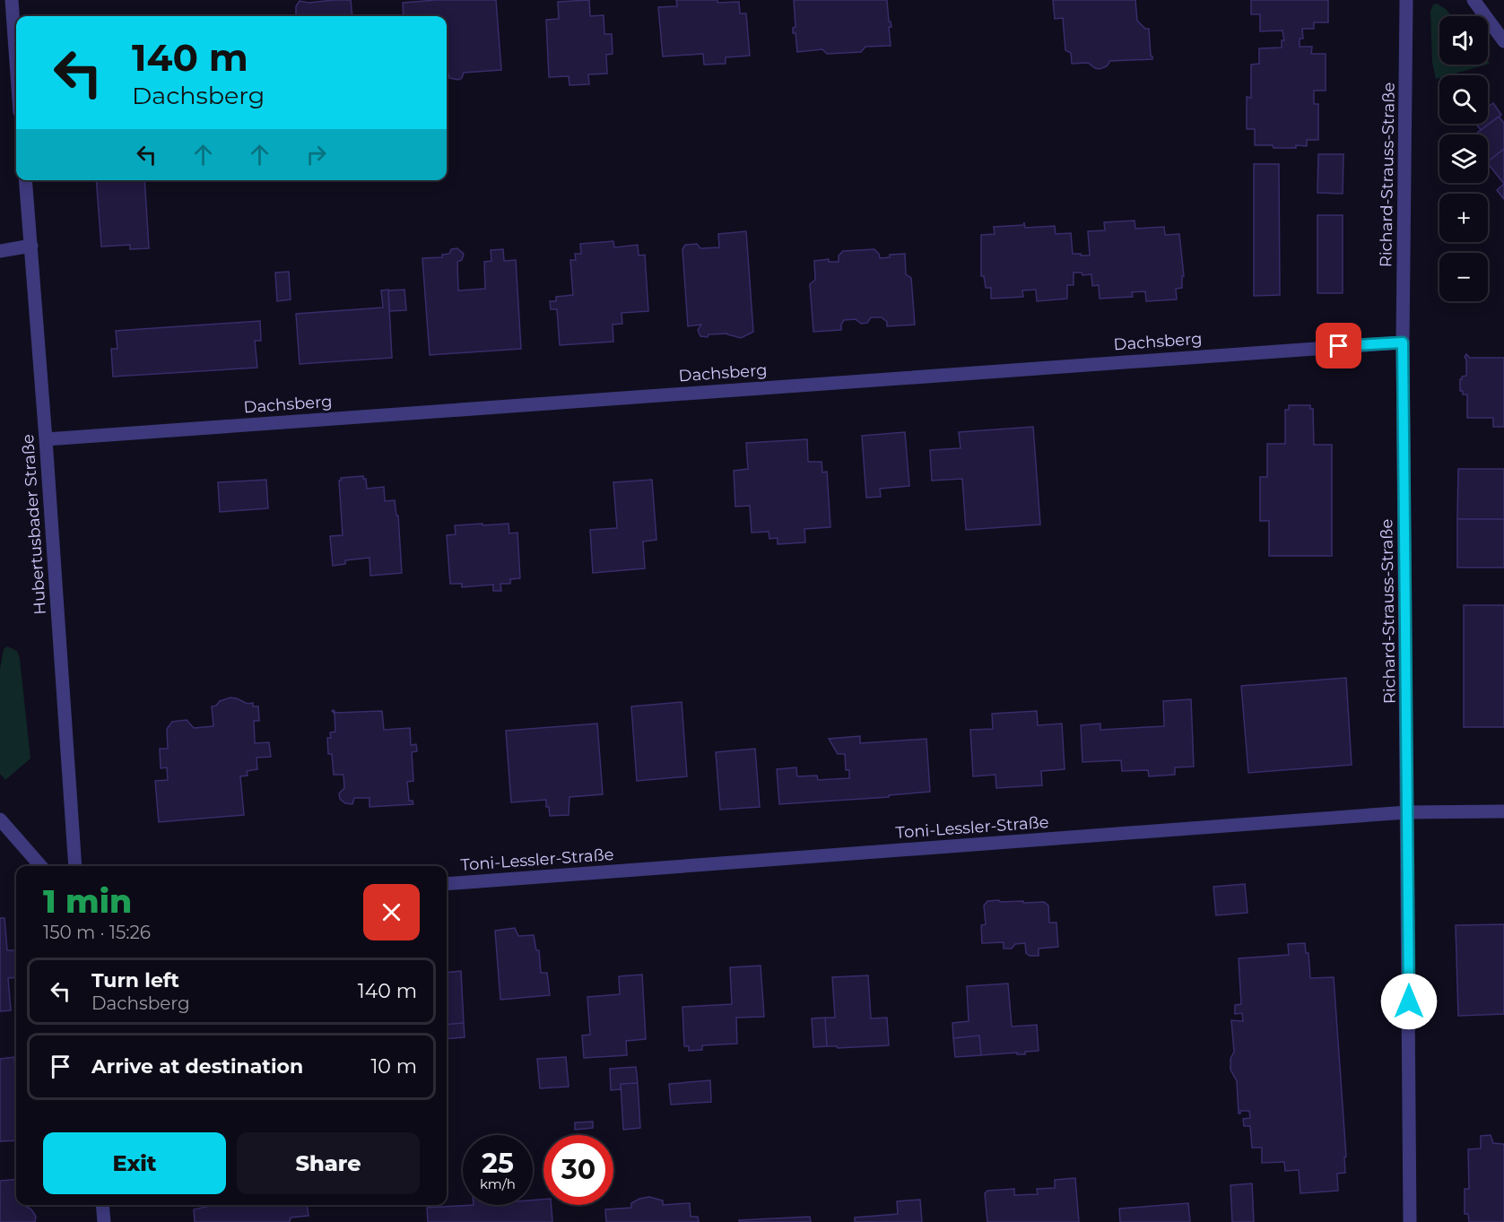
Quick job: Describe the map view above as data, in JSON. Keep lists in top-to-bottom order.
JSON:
{
  "streets": {
    "street": [
      "Richard-Strauss-Straße",
      "Dachsberg",
      "Hubertusbader Straße",
      "Toni-Lessler-Straße"
    ]
  },
  "crossings": [
    ["Richard-Strauss-Straße", "Dachsberg"],
    ["Richard-Strauss-Straße", "Toni-Lessler-Straße"],
    ["Dachsberg", "Hubertusbader Straße"]
  ],
  "page": {
    "map_buttons": ["+", "−"],
    "turn": ["140 m", "Dachsberg"],
    "heading": ["1 min", "150 m · 15:26"],
    "list": [
      {
        "name": "Turn left",
        "note": "Dachsberg",
        "value": "140 m"
      },
      {
        "name": "Arrive at destination",
        "value": "10 m"
      }
    ],
    "buttons": ["Exit", "Share"],
    "speed": "25 km/h",
    "limit": "30"
  }
}
